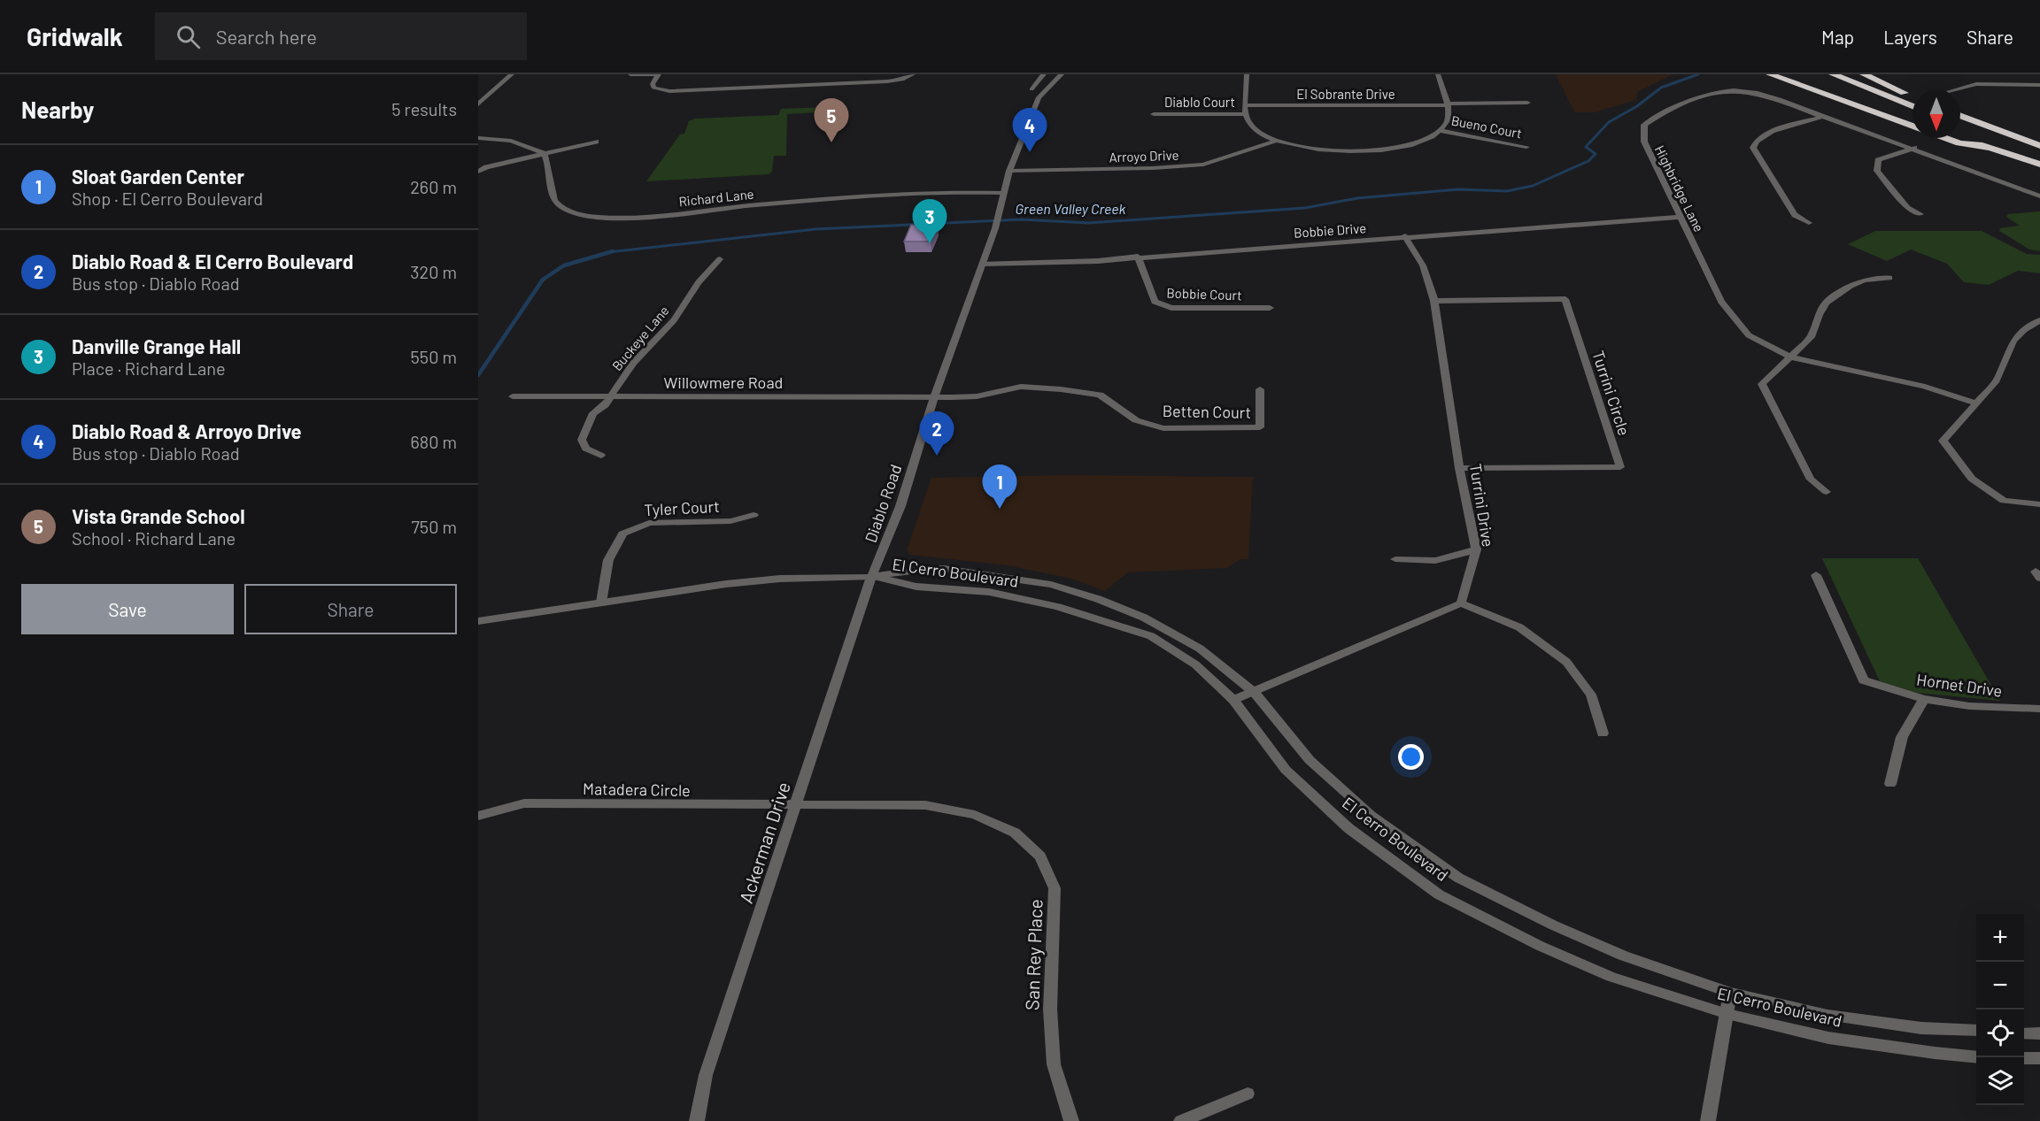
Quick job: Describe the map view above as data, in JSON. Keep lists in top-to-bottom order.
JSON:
{
  "streets": {
    "street": [
      "El Sobrante Drive",
      "Diablo Court",
      "Bueno Court",
      "Arroyo Drive",
      "Highbridge Lane",
      "Richard Lane",
      "Bobbie Drive",
      "Bobbie Court",
      "Buckeye Lane",
      "Willowmere Road",
      "Turrini Circle",
      "Betten Court",
      "Diablo Road",
      "Turrini Drive",
      "Tyler Court",
      "El Cerro Boulevard",
      "Hornet Drive",
      "Matadera Circle",
      "Ackerman Drive",
      "San Rey Place"
    ]
  },
  "crossings": [
    ["Arroyo Drive", "Diablo Road"],
    ["Highbridge Lane", "Bobbie Drive"],
    ["Richard Lane", "Diablo Road"],
    ["Bobbie Drive", "Bobbie Court"],
    ["Bobbie Drive", "Diablo Road"],
    ["Bobbie Drive", "Turrini Drive"],
    ["Buckeye Lane", "Willowmere Road"],
    ["Willowmere Road", "Betten Court"],
    ["Willowmere Road", "Diablo Road"],
    ["Turrini Circle", "Turrini Drive"],
    ["Betten Court", "Diablo Road"],
    ["Diablo Road", "El Cerro Boulevard"],
    ["Diablo Road", "Ackerman Drive"],
    ["El Cerro Boulevard", "Ackerman Drive"],
    ["Matadera Circle", "Ackerman Drive"],
    ["Matadera Circle", "San Rey Place"],
    ["Ackerman Drive", "San Rey Place"]
  ],
  "water": ["Green Valley Creek"],
  "north": "bottom",
  "page": {
    "header": "Gridwalk",
    "search": "Search here",
    "nav": ["Map", "Layers", "Share"],
    "heading": ["Nearby", "5 results"],
    "pins": [
      "5",
      "4",
      "3",
      "2",
      "1"
    ],
    "list": [
      {
        "mark": "1",
        "name": "Sloat Garden Center",
        "note": "Shop · El Cerro Boulevard",
        "value": "260 m"
      },
      {
        "mark": "2",
        "name": "Diablo Road & El Cerro Boulevard",
        "note": "Bus stop · Diablo Road",
        "value": "320 m"
      },
      {
        "mark": "3",
        "name": "Danville Grange Hall",
        "note": "Place · Richard Lane",
        "value": "550 m"
      },
      {
        "mark": "4",
        "name": "Diablo Road & Arroyo Drive",
        "note": "Bus stop · Diablo Road",
        "value": "680 m"
      },
      {
        "mark": "5",
        "name": "Vista Grande School",
        "note": "School · Richard Lane",
        "value": "750 m"
      }
    ],
    "buttons": ["Save", "Share"],
    "map_buttons": ["+", "−"]
  }
}
